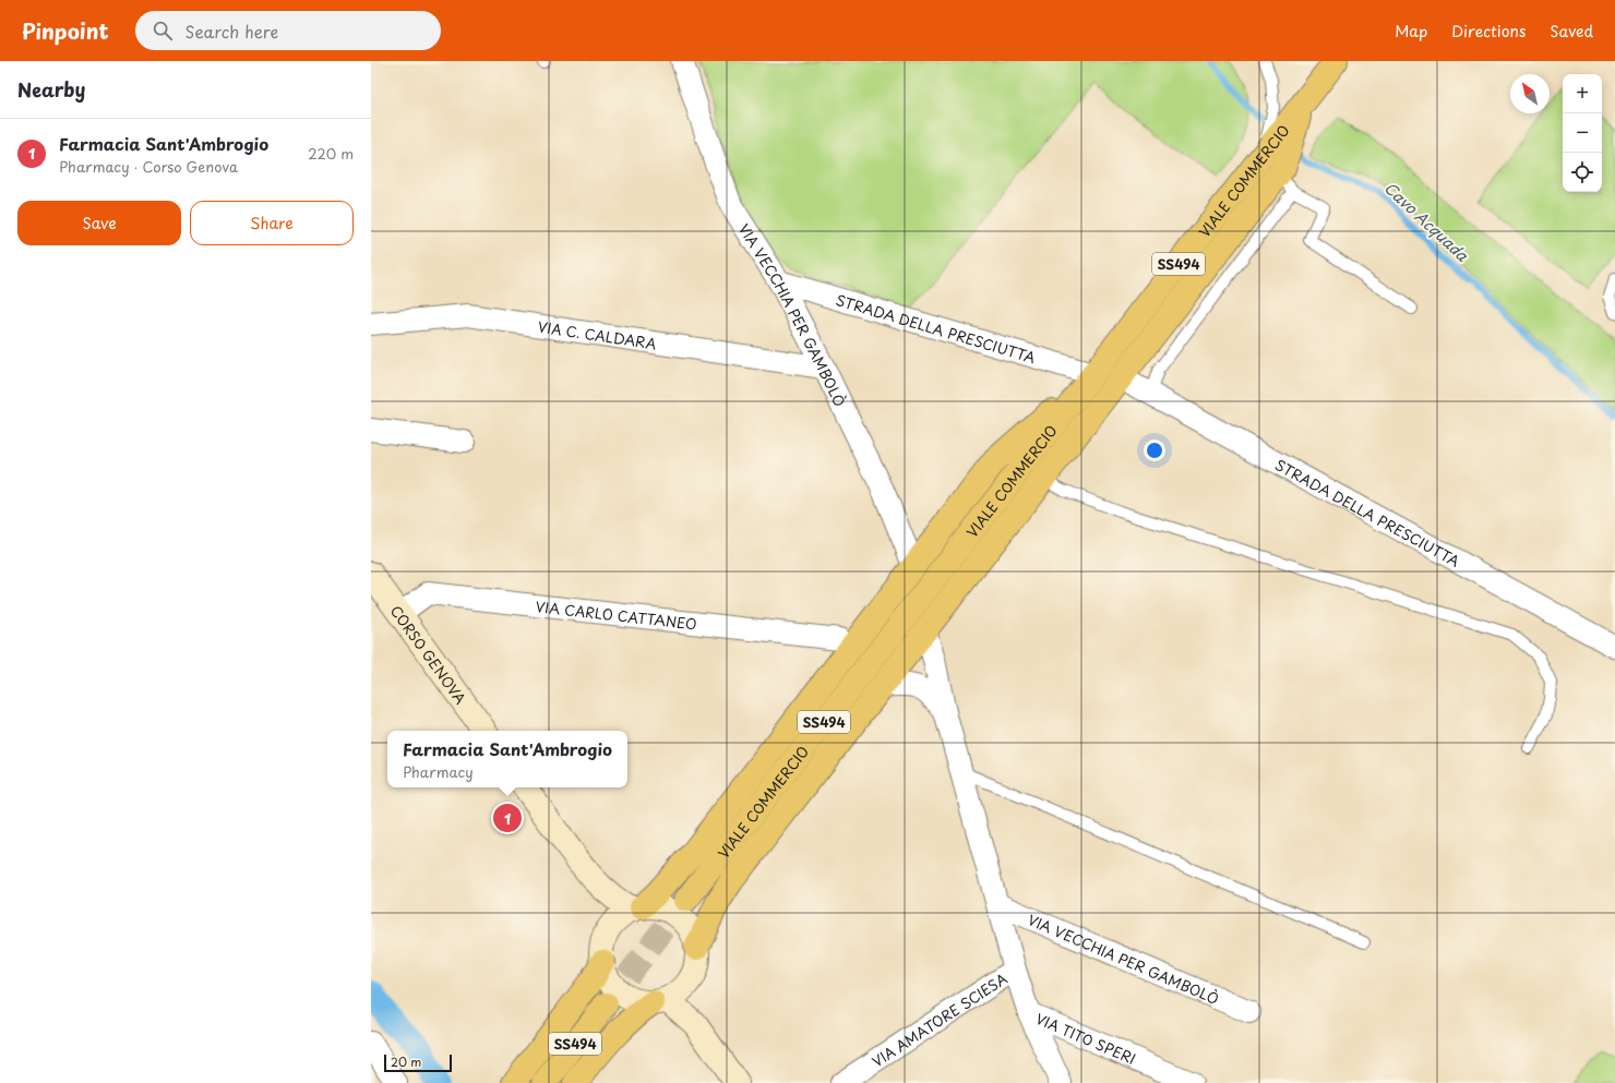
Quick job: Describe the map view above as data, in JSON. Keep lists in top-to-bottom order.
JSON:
{
  "streets": {
    "main road": ["VIALE COMMERCIO", "SS494", "CORSO GENOVA"],
    "street": [
      "VIA VECCHIA PER GAMBOLÒ",
      "STRADA DELLA PRESCIUTTA",
      "VIA C. CALDARA",
      "VIA CARLO CATTANEO",
      "VIA AMATORE SCIESA",
      "VIA TITO SPERI"
    ]
  },
  "crossings": [
    ["VIALE COMMERCIO", "STRADA DELLA PRESCIUTTA"],
    ["VIA VECCHIA PER GAMBOLÒ", "STRADA DELLA PRESCIUTTA"],
    ["VIA VECCHIA PER GAMBOLÒ", "VIA C. CALDARA"],
    ["VIA VECCHIA PER GAMBOLÒ", "VIA AMATORE SCIESA"],
    ["VIA VECCHIA PER GAMBOLÒ", "VIA TITO SPERI"],
    ["VIA CARLO CATTANEO", "CORSO GENOVA"]
  ],
  "water": ["Cavo Acquada"],
  "scale_bar": "20 m",
  "north": "top left",
  "page": {
    "header": "Pinpoint",
    "search": "Search here",
    "nav": ["Map", "Directions", "Saved"],
    "heading": "Nearby",
    "map_buttons": ["+", "−"],
    "list": [
      {
        "mark": "1",
        "name": "Farmacia Sant'Ambrogio",
        "note": "Pharmacy · Corso Genova",
        "value": "220 m"
      }
    ],
    "buttons": ["Save", "Share"],
    "popup": ["Farmacia Sant'Ambrogio", "Pharmacy"],
    "pins": "1",
    "scale": "20 m"
  }
}
